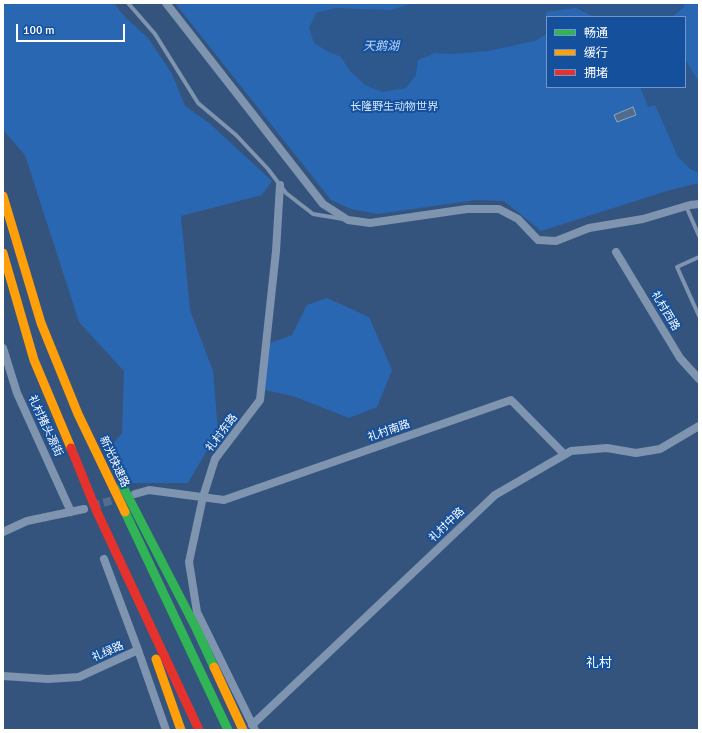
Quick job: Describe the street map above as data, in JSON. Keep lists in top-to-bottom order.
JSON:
{
  "streets": {
    "highway": ["新光快速路"],
    "street": [
      "礼村西路",
      "礼村猪头源街",
      "礼村南路",
      "礼村东路",
      "礼村中路",
      "礼绿路"
    ]
  },
  "crossings": [
    ["礼村南路", "礼村东路"],
    ["礼村南路", "礼村中路"],
    ["礼村东路", "礼村中路"]
  ],
  "districts": ["礼村"],
  "water": ["天鹅湖"],
  "parks": ["长隆野生动物世界"],
  "legend": ["畅通", "缓行", "拥堵"],
  "scale_bar": "100 m"
}
